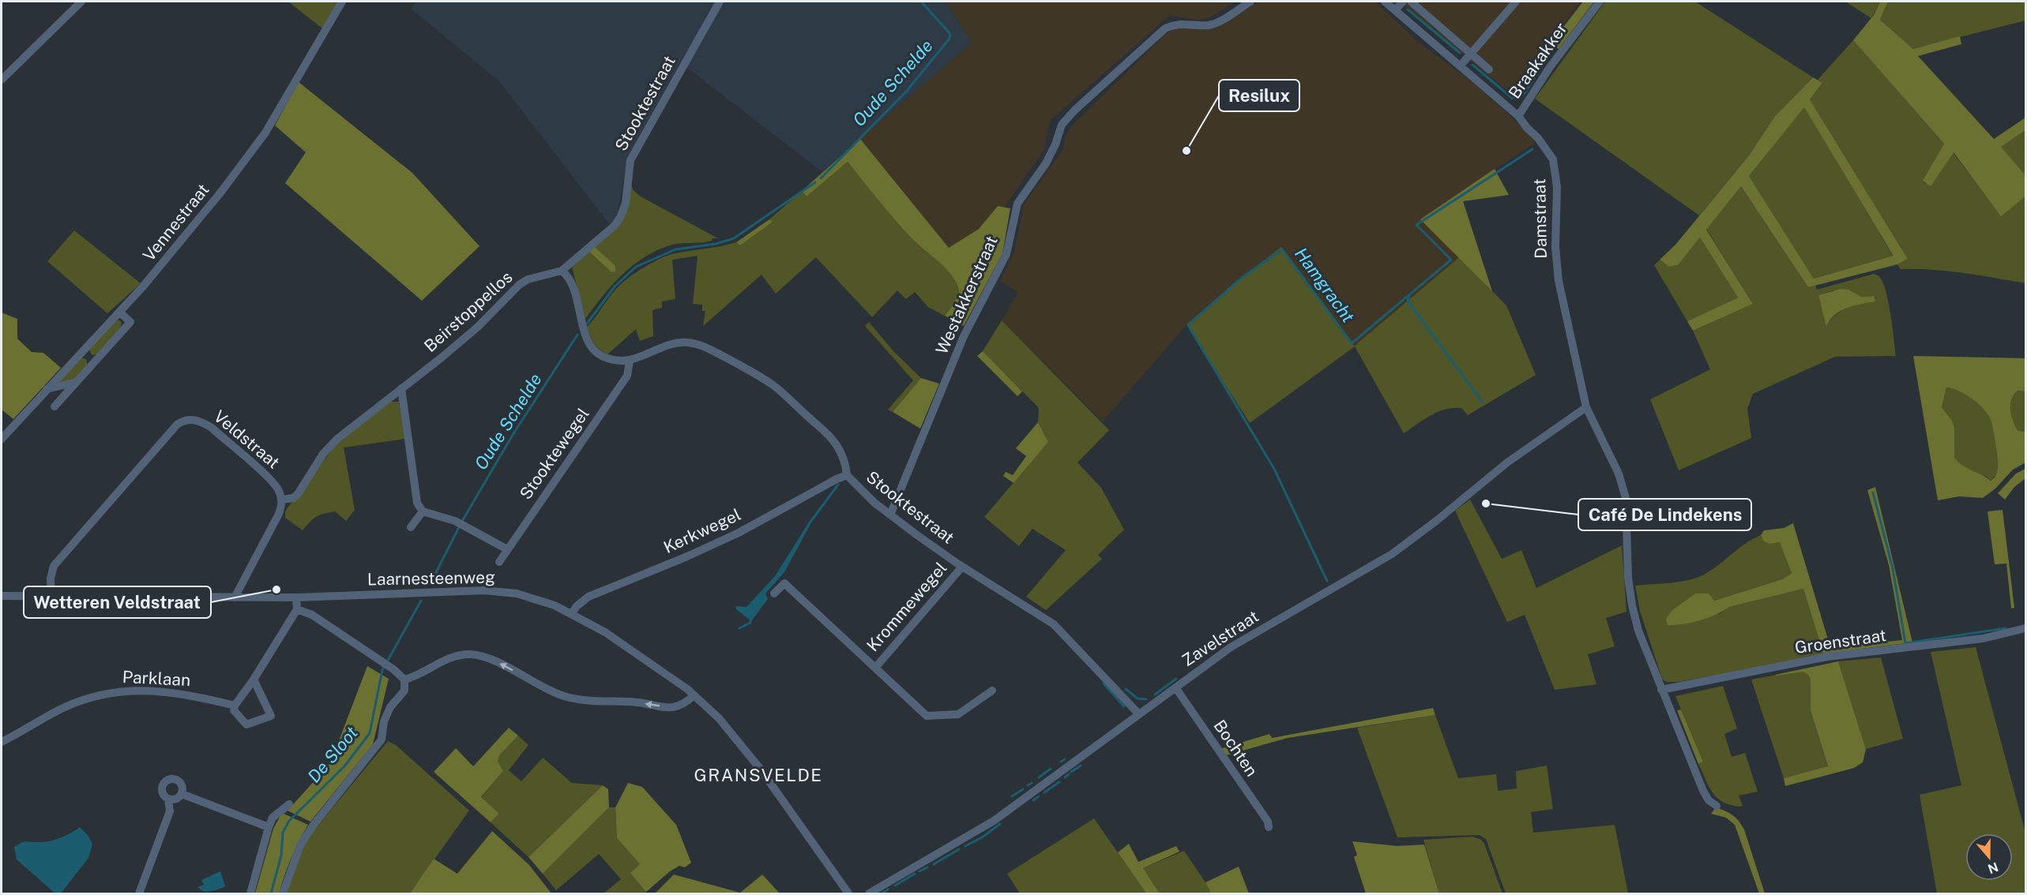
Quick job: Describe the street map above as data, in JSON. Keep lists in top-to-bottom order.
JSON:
{
  "streets": {
    "street": [
      "Braakakker",
      "Stooktestraat",
      "Damstraat",
      "Vennestraat",
      "Westakkerstraat",
      "Beirstoppellos",
      "Veldstraat",
      "Stooktewegel",
      "Kerkwegel",
      "Laarnesteenweg",
      "Krommewegel",
      "Zavelstraat",
      "Groenstraat",
      "Parklaan",
      "Bochten"
    ]
  },
  "crossings": [
    ["Braakakker", "Damstraat"],
    ["Stooktestraat", "Westakkerstraat"],
    ["Stooktestraat", "Beirstoppellos"],
    ["Stooktestraat", "Stooktewegel"],
    ["Stooktestraat", "Kerkwegel"],
    ["Stooktestraat", "Krommewegel"],
    ["Stooktestraat", "Zavelstraat"],
    ["Damstraat", "Zavelstraat"],
    ["Damstraat", "Groenstraat"],
    ["Beirstoppellos", "Veldstraat"],
    ["Veldstraat", "Laarnesteenweg"],
    ["Kerkwegel", "Laarnesteenweg"],
    ["Zavelstraat", "Bochten"]
  ],
  "districts": ["GRANSVELDE"],
  "water": ["Oude Schelde", "Hamgracht", "De Sloot"],
  "places": ["Resilux", "Café De Lindekens", "Wetteren Veldstraat"],
  "north": "bottom"
}
